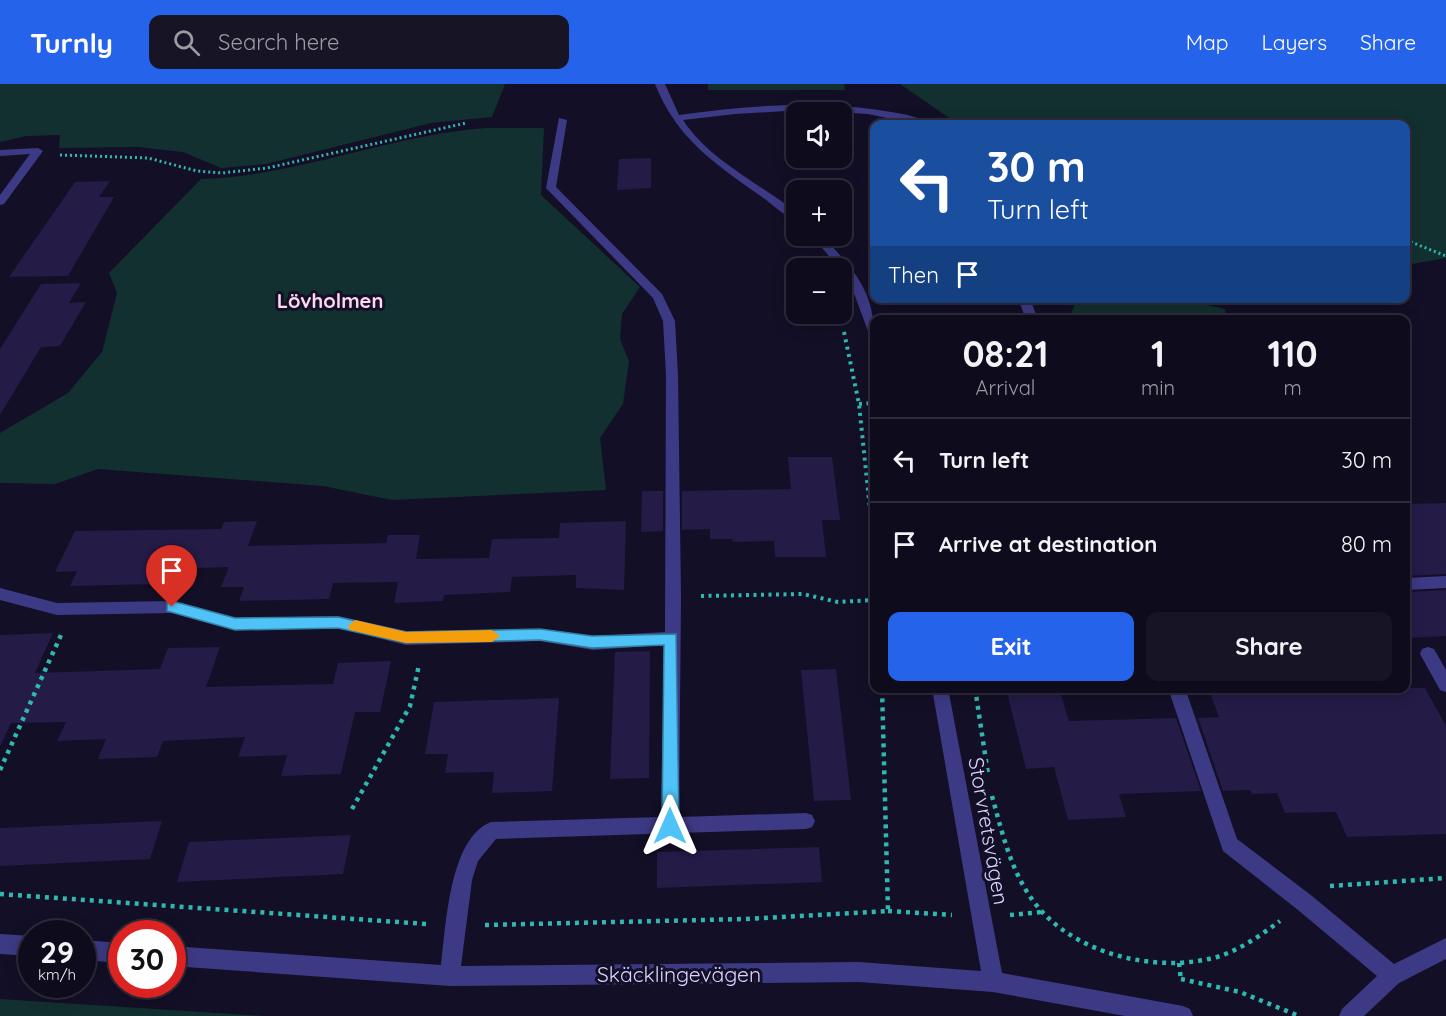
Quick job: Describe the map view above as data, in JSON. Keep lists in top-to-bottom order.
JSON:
{
  "streets": {
    "street": ["Storvretsvägen", "Skäcklingevägen"]
  },
  "crossings": [
    ["Storvretsvägen", "Skäcklingevägen"]
  ],
  "districts": ["Lövholmen"],
  "page": {
    "header": "Turnly",
    "search": "Search here",
    "nav": ["Map", "Layers", "Share"],
    "map_buttons": ["+", "−"],
    "turn": ["30 m", "Turn left"],
    "then": "Then",
    "eta": [
      "08:21",
      "Arrival",
      "1",
      "min",
      "110",
      "m"
    ],
    "list": [
      {
        "name": "Turn left",
        "value": "30 m"
      },
      {
        "name": "Arrive at destination",
        "value": "80 m"
      }
    ],
    "buttons": ["Exit", "Share"],
    "speed": "29 km/h",
    "limit": "30"
  }
}
